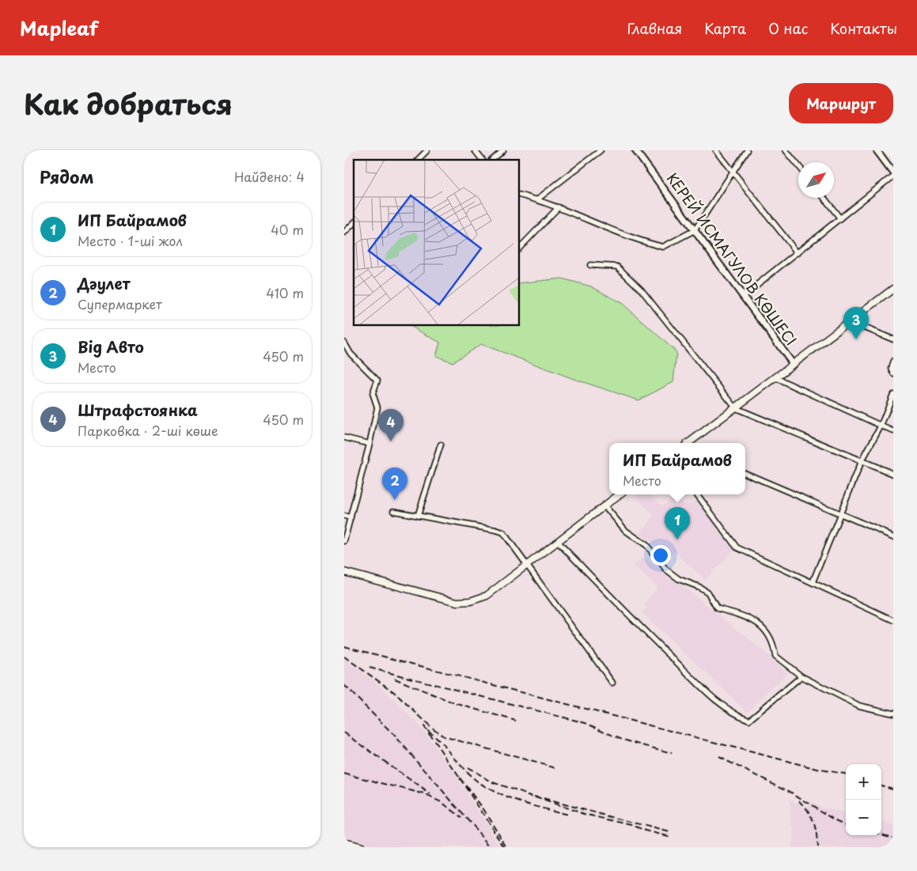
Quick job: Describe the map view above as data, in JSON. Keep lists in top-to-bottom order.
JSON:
{
  "streets": {
    "street": ["КЕРЕЙ ИСМАГУЛОВ КӨШЕСІ"]
  },
  "north": "top right",
  "page": {
    "header": "Mapleaf",
    "nav": [
      "Главная",
      "Карта",
      "О нас",
      "Контакты"
    ],
    "title": "Как добраться",
    "buttons": "Маршрут",
    "heading": ["Рядом", "Найдено: 4"],
    "list": [
      {
        "mark": "1",
        "name": "ИП Байрамов",
        "note": "Место · 1-ші жол",
        "value": "40 m"
      },
      {
        "mark": "2",
        "name": "Дәулет",
        "note": "Супермаркет",
        "value": "410 m"
      },
      {
        "mark": "3",
        "name": "Big Авто",
        "note": "Место",
        "value": "450 m"
      },
      {
        "mark": "4",
        "name": "Штрафстоянка",
        "note": "Парковка · 2-ші көше",
        "value": "450 m"
      }
    ],
    "pins": [
      "3",
      "4",
      "2",
      "1"
    ],
    "popup": ["ИП Байрамов", "Место"],
    "map_buttons": ["+", "−"]
  }
}
